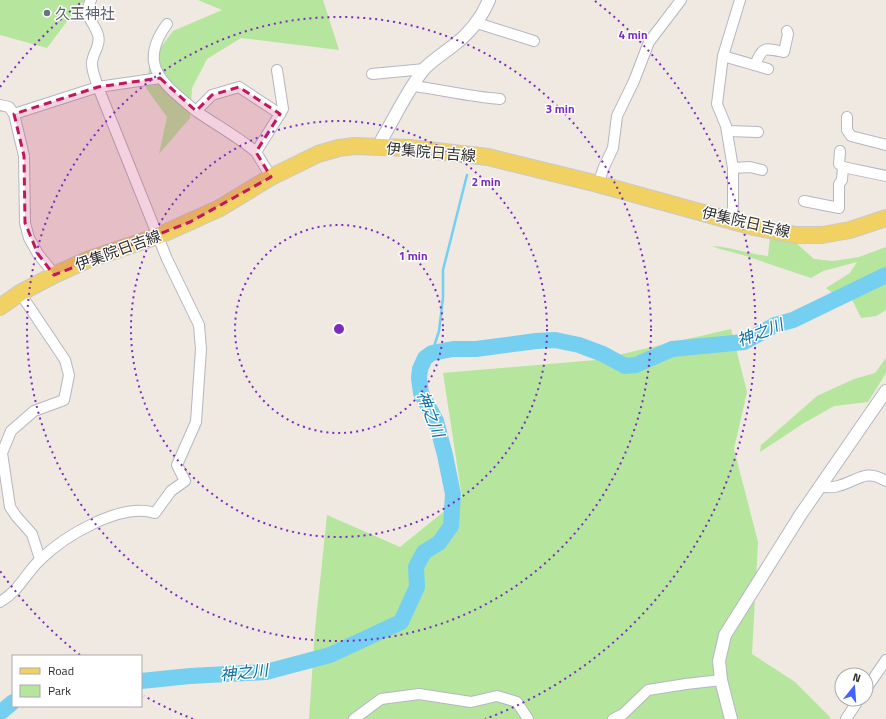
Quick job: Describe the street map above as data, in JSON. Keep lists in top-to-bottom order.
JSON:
{
  "streets": {
    "main road": ["伊集院日吉線"]
  },
  "water": ["神之川"],
  "places": ["久玉神社"],
  "legend": ["Road", "Park"],
  "north": "top",
  "rings": [
    "4 min",
    "3 min",
    "2 min",
    "1 min"
  ]
}
